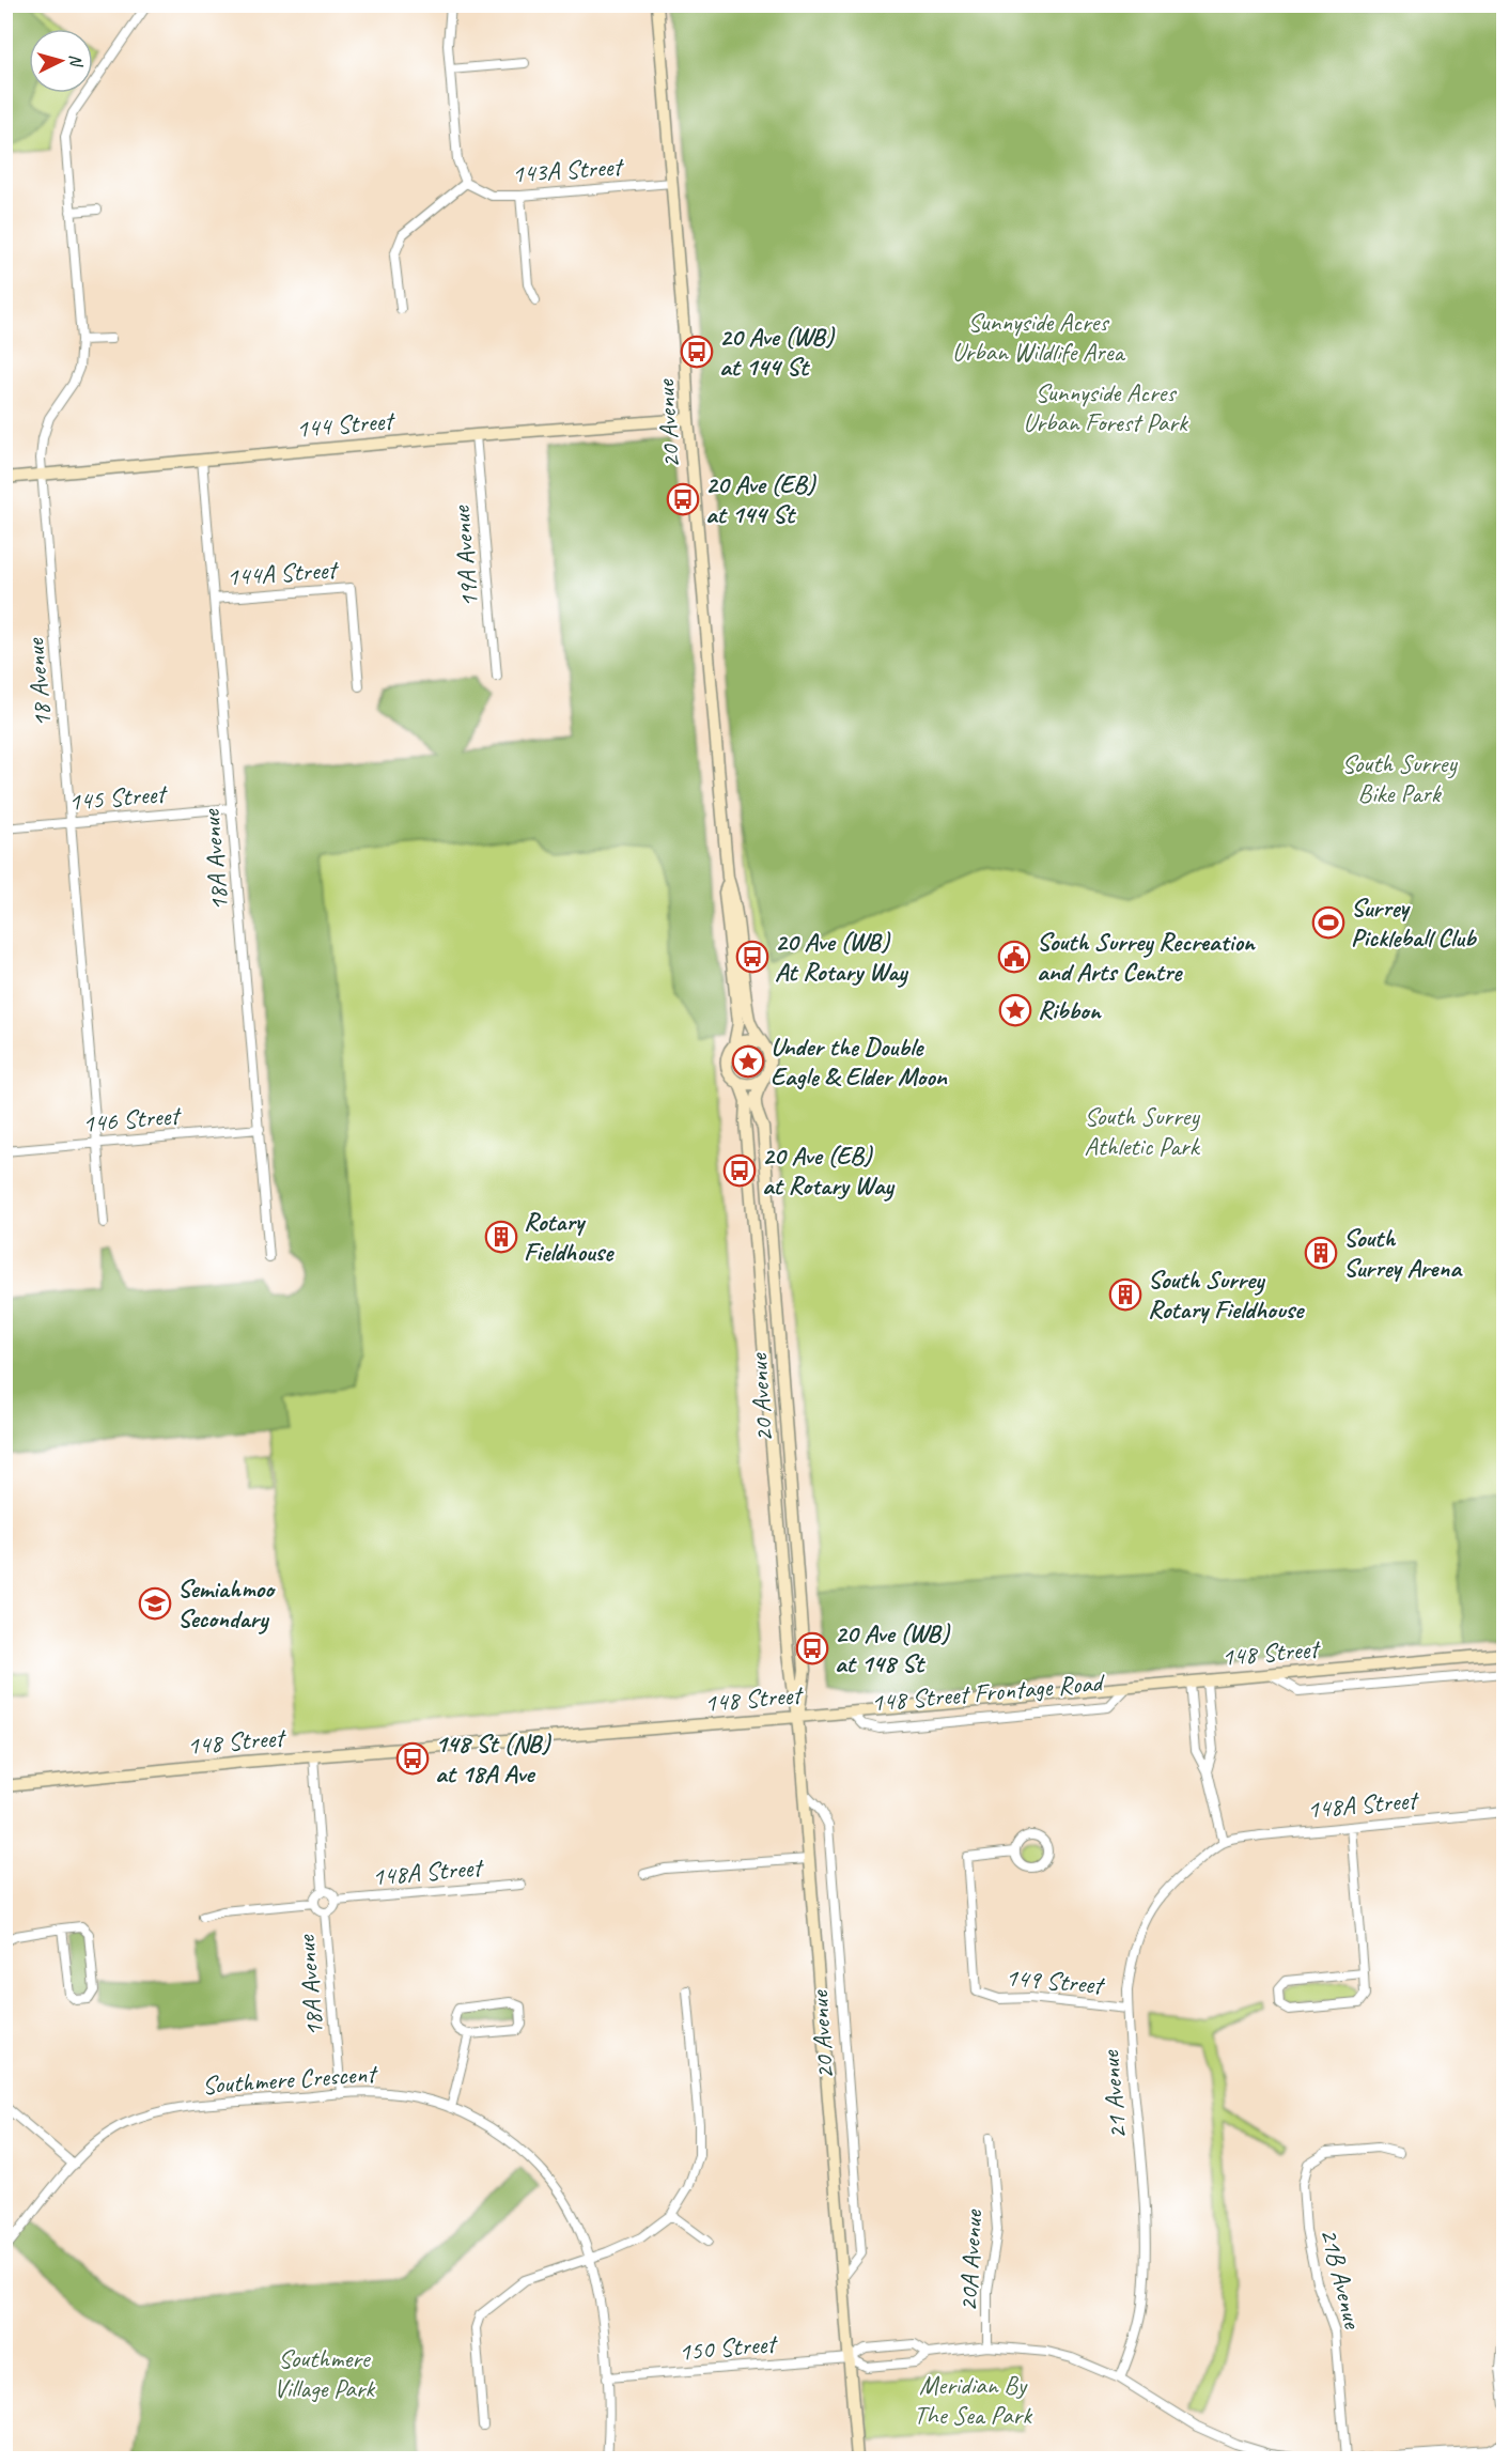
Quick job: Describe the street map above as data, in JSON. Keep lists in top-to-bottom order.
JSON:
{
  "streets": {
    "street": [
      "143A Street",
      "144 Street",
      "20 Avenue",
      "19A Avenue",
      "144A Street",
      "18 Avenue",
      "145 Street",
      "18A Avenue",
      "146 Street",
      "148 Street",
      "148 Street Frontage Road",
      "148A Street",
      "149 Street",
      "Southmere Crescent",
      "21 Avenue",
      "20A Avenue",
      "21B Avenue",
      "150 Street"
    ]
  },
  "crossings": [
    ["143A Street", "20 Avenue"],
    ["144 Street", "20 Avenue"],
    ["144 Street", "19A Avenue"],
    ["144 Street", "18 Avenue"],
    ["144 Street", "18A Avenue"],
    ["20 Avenue", "148 Street"],
    ["20 Avenue", "150 Street"],
    ["144A Street", "18A Avenue"],
    ["18 Avenue", "145 Street"],
    ["18 Avenue", "146 Street"],
    ["145 Street", "18A Avenue"],
    ["18A Avenue", "146 Street"],
    ["18A Avenue", "148A Street"],
    ["18A Avenue", "Southmere Crescent"],
    ["148 Street", "148 Street Frontage Road"],
    ["148A Street", "21 Avenue"],
    ["149 Street", "21 Avenue"],
    ["Southmere Crescent", "150 Street"],
    ["21 Avenue", "150 Street"],
    ["20A Avenue", "150 Street"]
  ],
  "parks": [
    "Sunnyside Acres Urban Wildlife Area",
    "Sunnyside Acres Urban Forest Park",
    "South Surrey Bike Park",
    "South Surrey Athletic Park",
    "Southmere Village Park",
    "Meridian By The Sea Park"
  ],
  "places": {
    "bus stop": [
      "20 Ave (WB) at 144 St",
      "20 Ave (EB) at 144 St",
      "20 Ave (WB) At Rotary Way",
      "20 Ave (EB) at Rotary Way",
      "20 Ave (WB) at 148 St",
      "148 St (NB) at 18A Ave"
    ],
    "sports": ["Surrey Pickleball Club"],
    "public building": ["South Surrey Recreation and Arts Centre"],
    "place": ["Ribbon", "Under the Double Eagle & Elder Moon"],
    "building": ["Rotary Fieldhouse", "South Surrey Arena", "South Surrey Rotary Fieldhouse"],
    "school or university": ["Semiahmoo Secondary"]
  },
  "north": "right"
}
